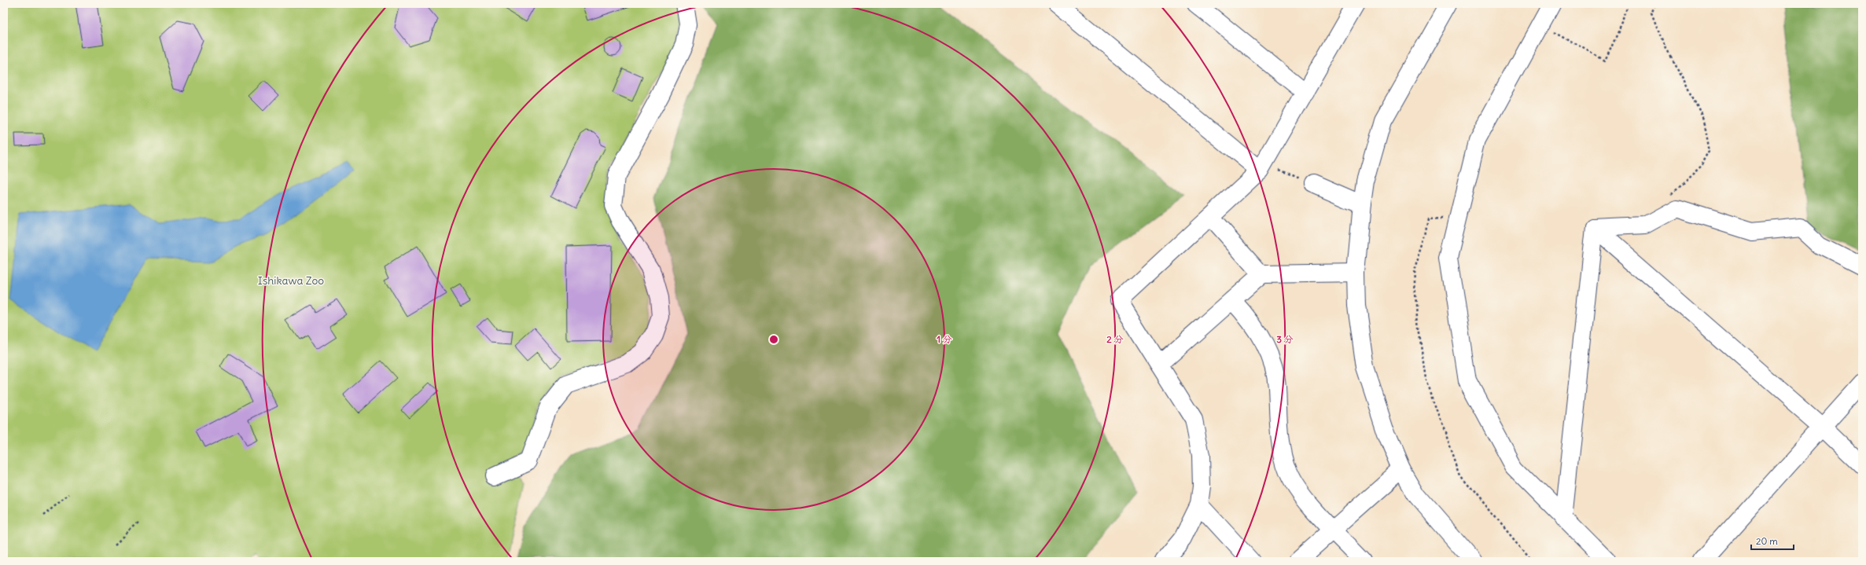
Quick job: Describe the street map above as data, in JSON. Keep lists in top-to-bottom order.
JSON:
{
  "parks": ["Ishikawa Zoo"],
  "scale_bar": "20 m",
  "rings": ["1 分", "2 分", "3 分"]
}
